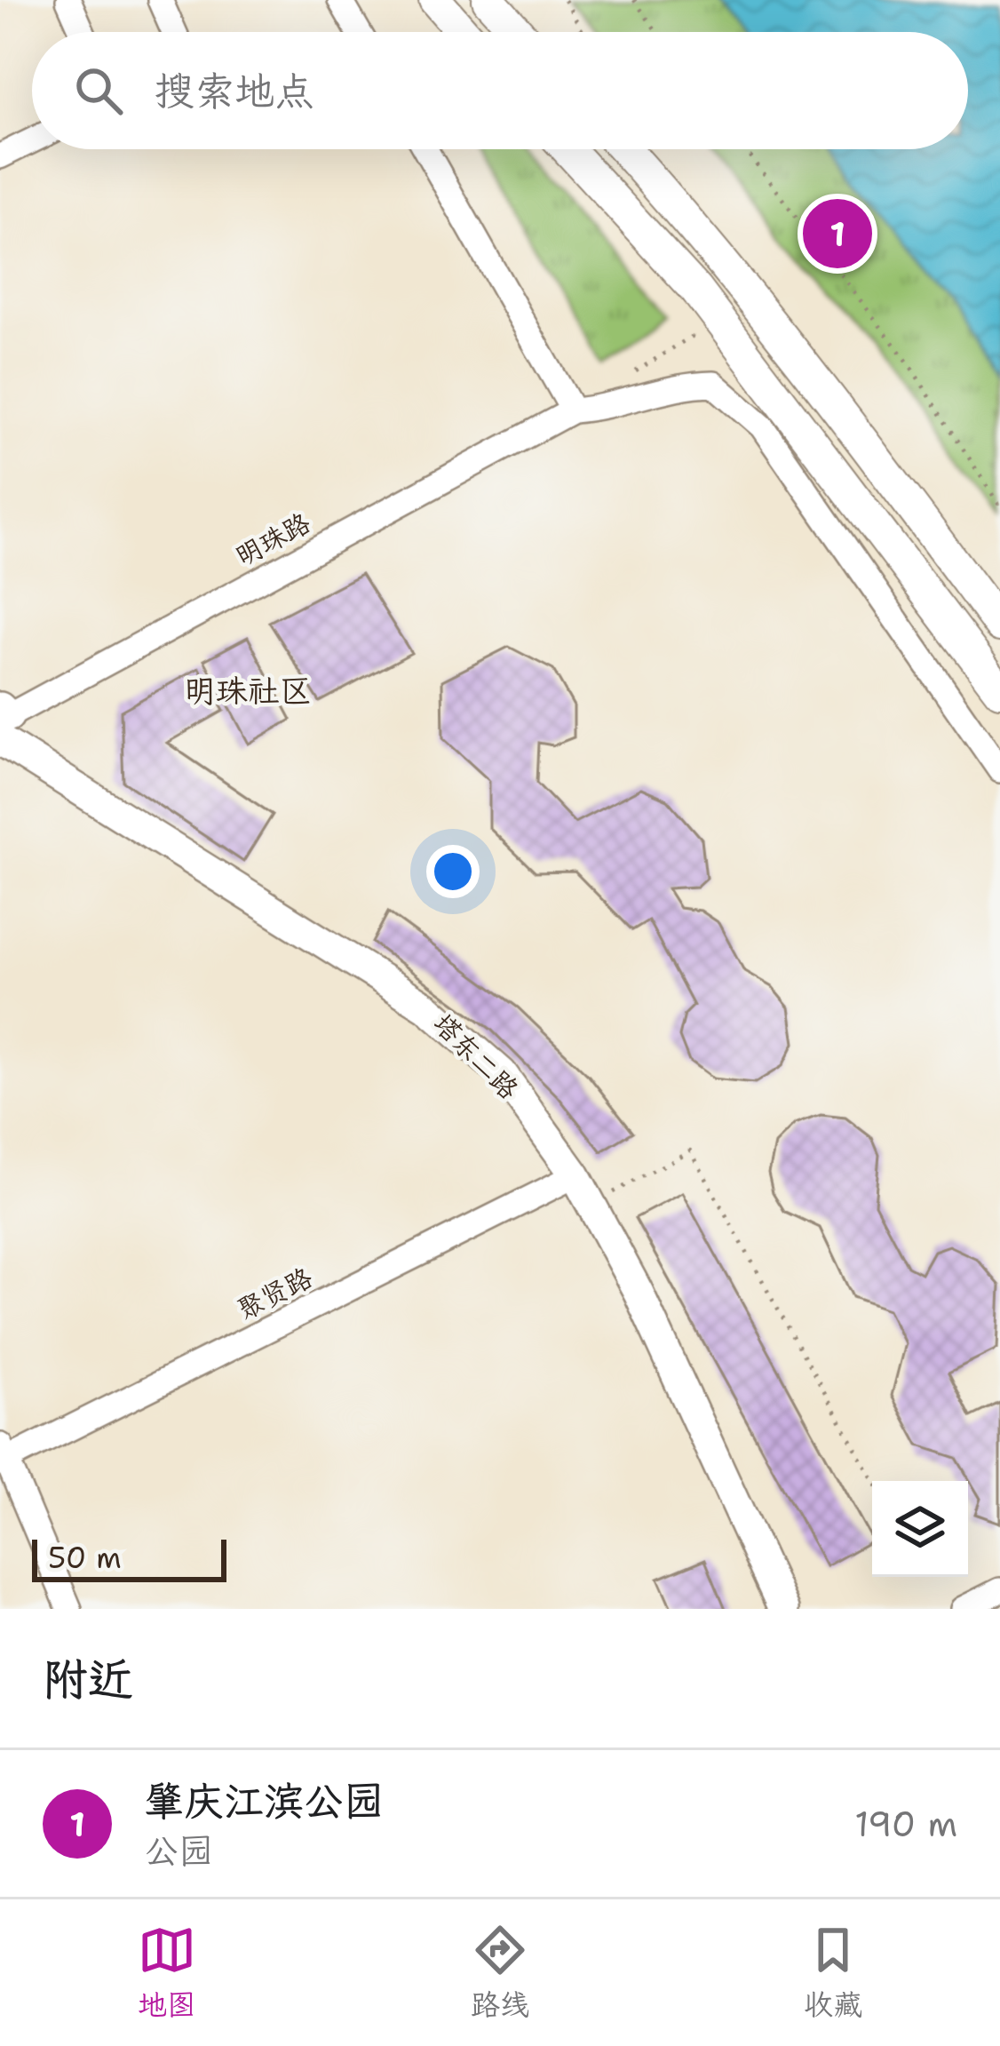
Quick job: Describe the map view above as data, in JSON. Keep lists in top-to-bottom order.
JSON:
{
  "streets": {
    "street": ["明珠路", "塔东二路", "聚贤路"]
  },
  "crossings": [
    ["明珠路", "塔东二路"],
    ["塔东二路", "聚贤路"]
  ],
  "districts": ["明珠社区"],
  "scale_bar": "50 m",
  "page": {
    "search": "搜索地点",
    "pins": "1",
    "scale": "50 m",
    "heading": "附近",
    "list": [
      {
        "mark": "1",
        "name": "肇庆江滨公园",
        "note": "公园",
        "value": "190 m"
      }
    ],
    "nav": ["地图", "路线", "收藏"]
  }
}
